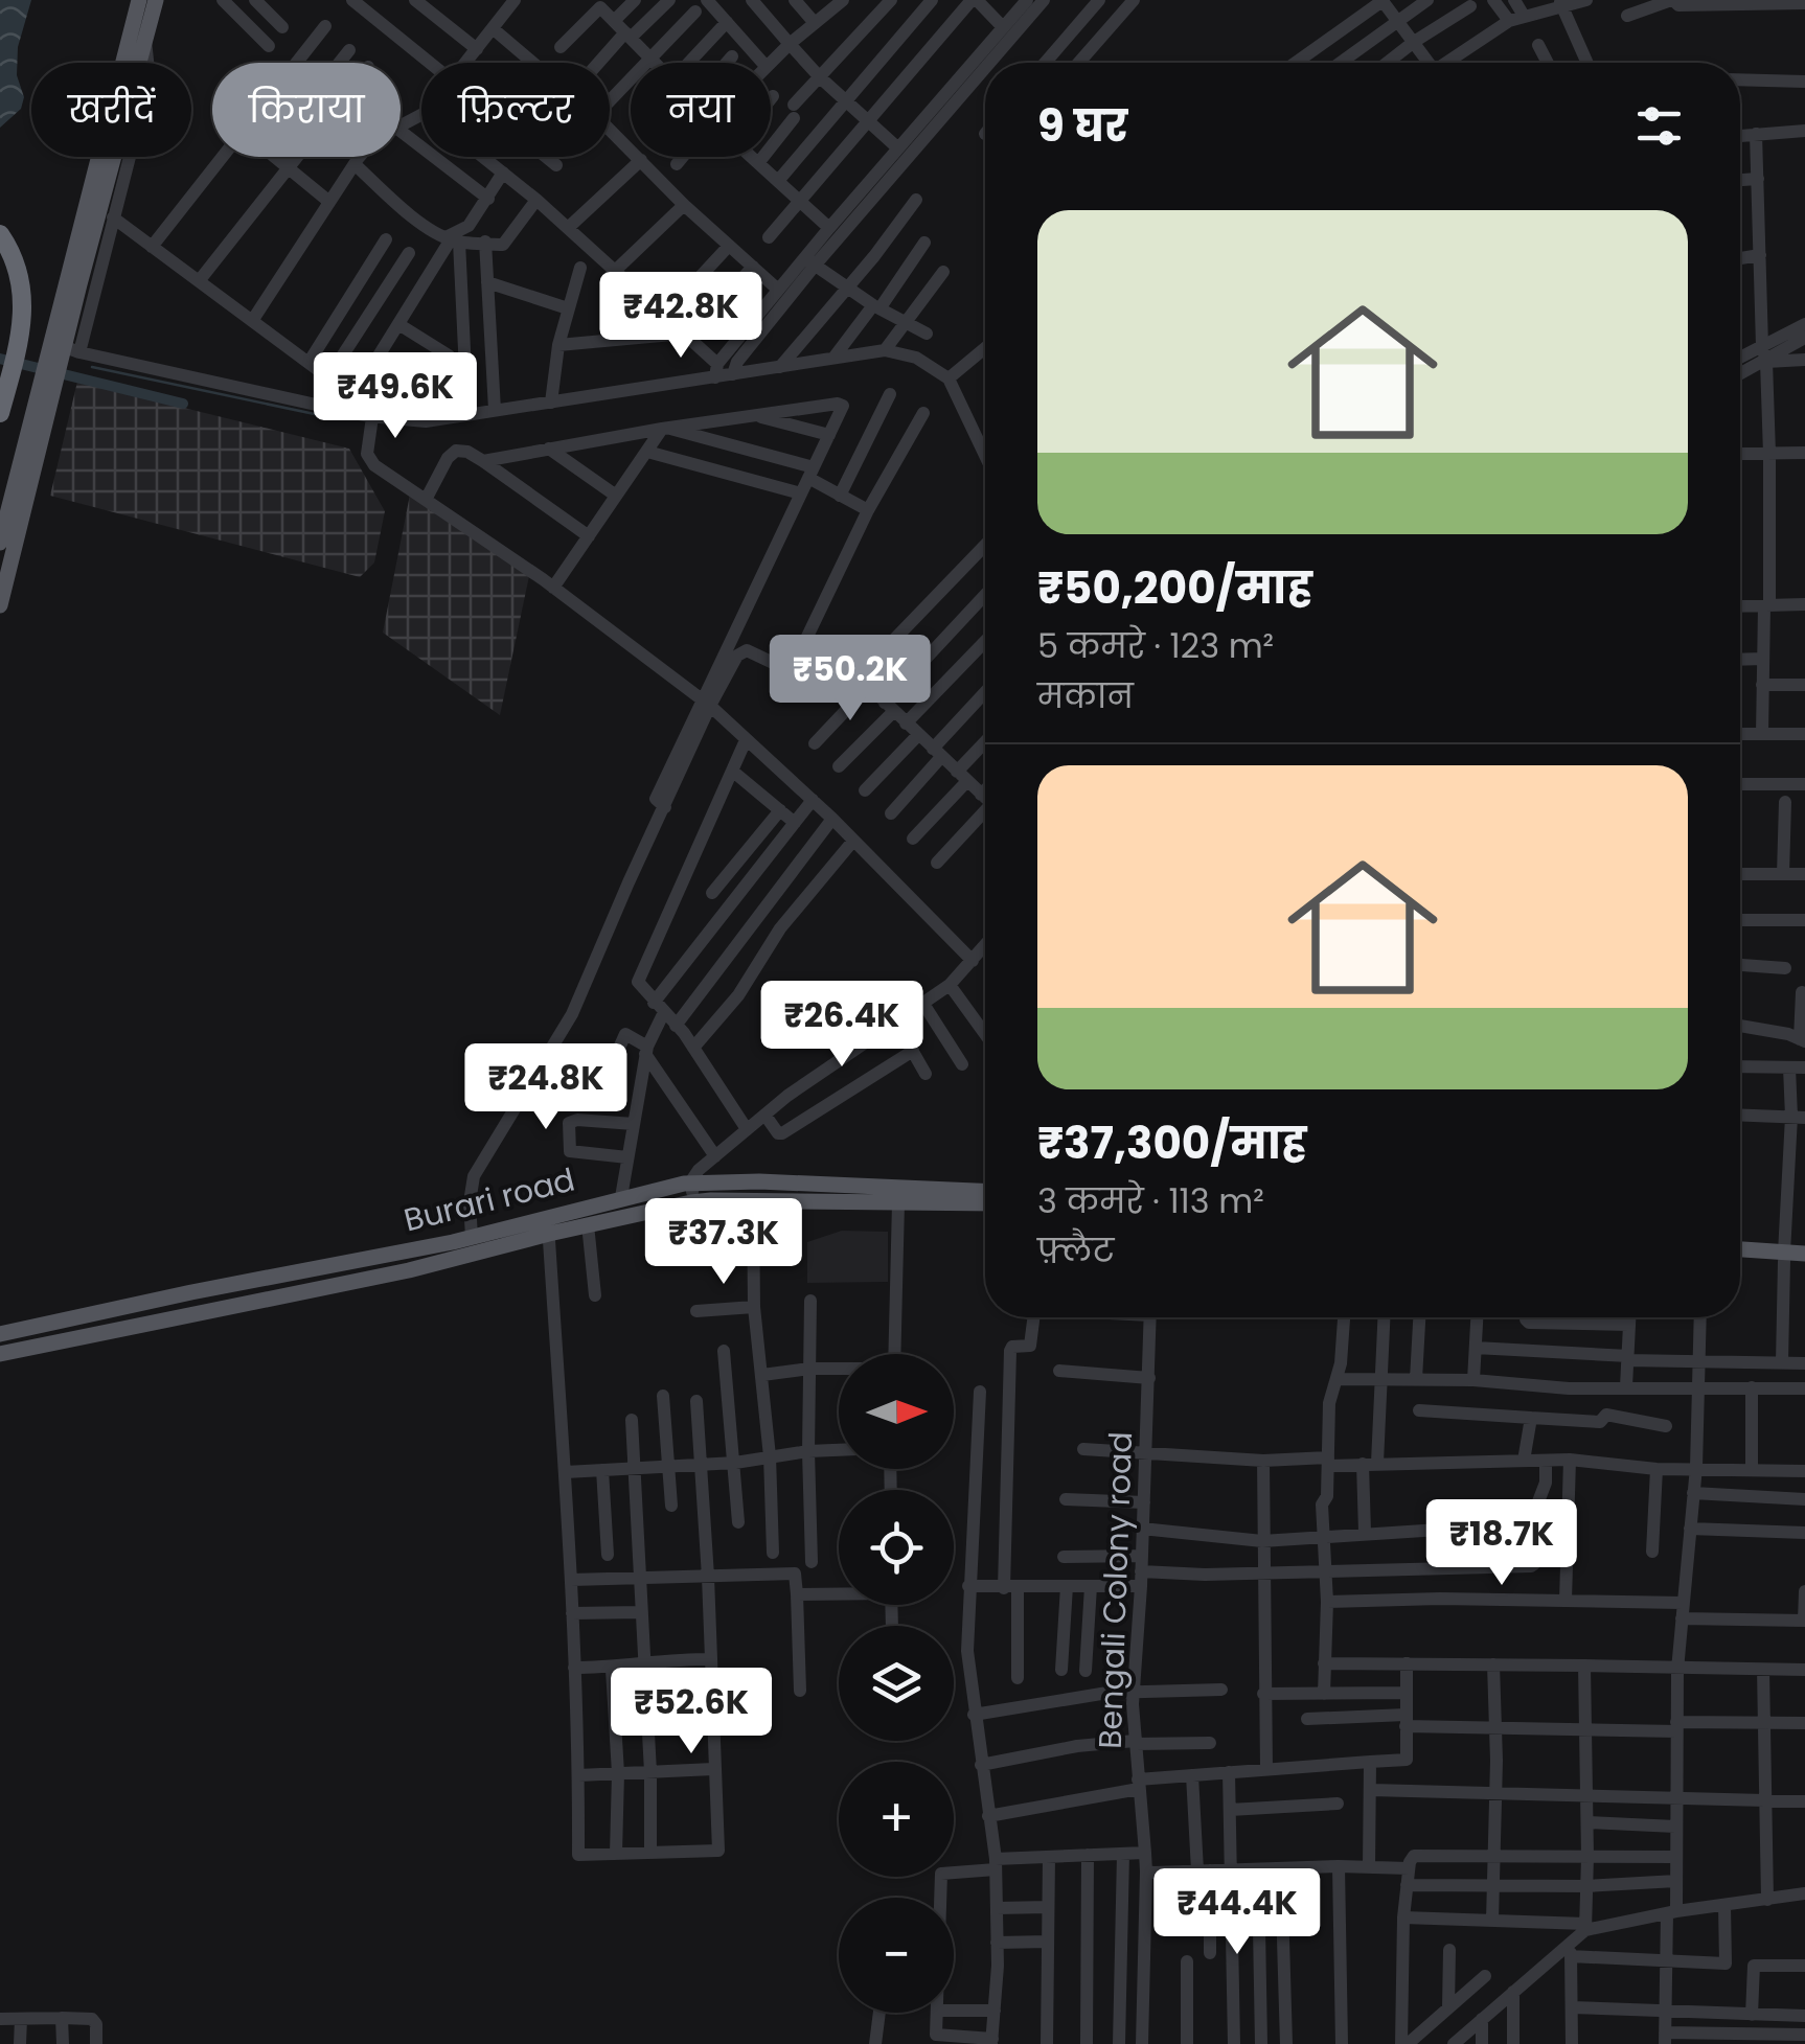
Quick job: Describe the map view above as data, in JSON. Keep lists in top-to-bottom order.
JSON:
{
  "streets": {
    "main road": ["Burari road"],
    "street": ["Bengali Colony road"]
  },
  "north": "right",
  "page": {
    "chip": [
      "खरीदें",
      "किराया",
      "फ़िल्टर",
      "नया"
    ],
    "heading": "9 घर",
    "list": [
      {
        "name": "₹50,200/माह",
        "note": "5 कमरे · 123 m² · मकान"
      },
      {
        "name": "₹37,300/माह",
        "note": "3 कमरे · 113 m² · फ़्लैट"
      }
    ],
    "price": [
      "₹42.8K",
      "₹49.6K",
      "₹50.2K",
      "₹26.4K",
      "₹24.8K",
      "₹37.3K",
      "₹18.7K",
      "₹52.6K",
      "₹44.4K"
    ],
    "map_buttons": ["+", "−"]
  }
}
